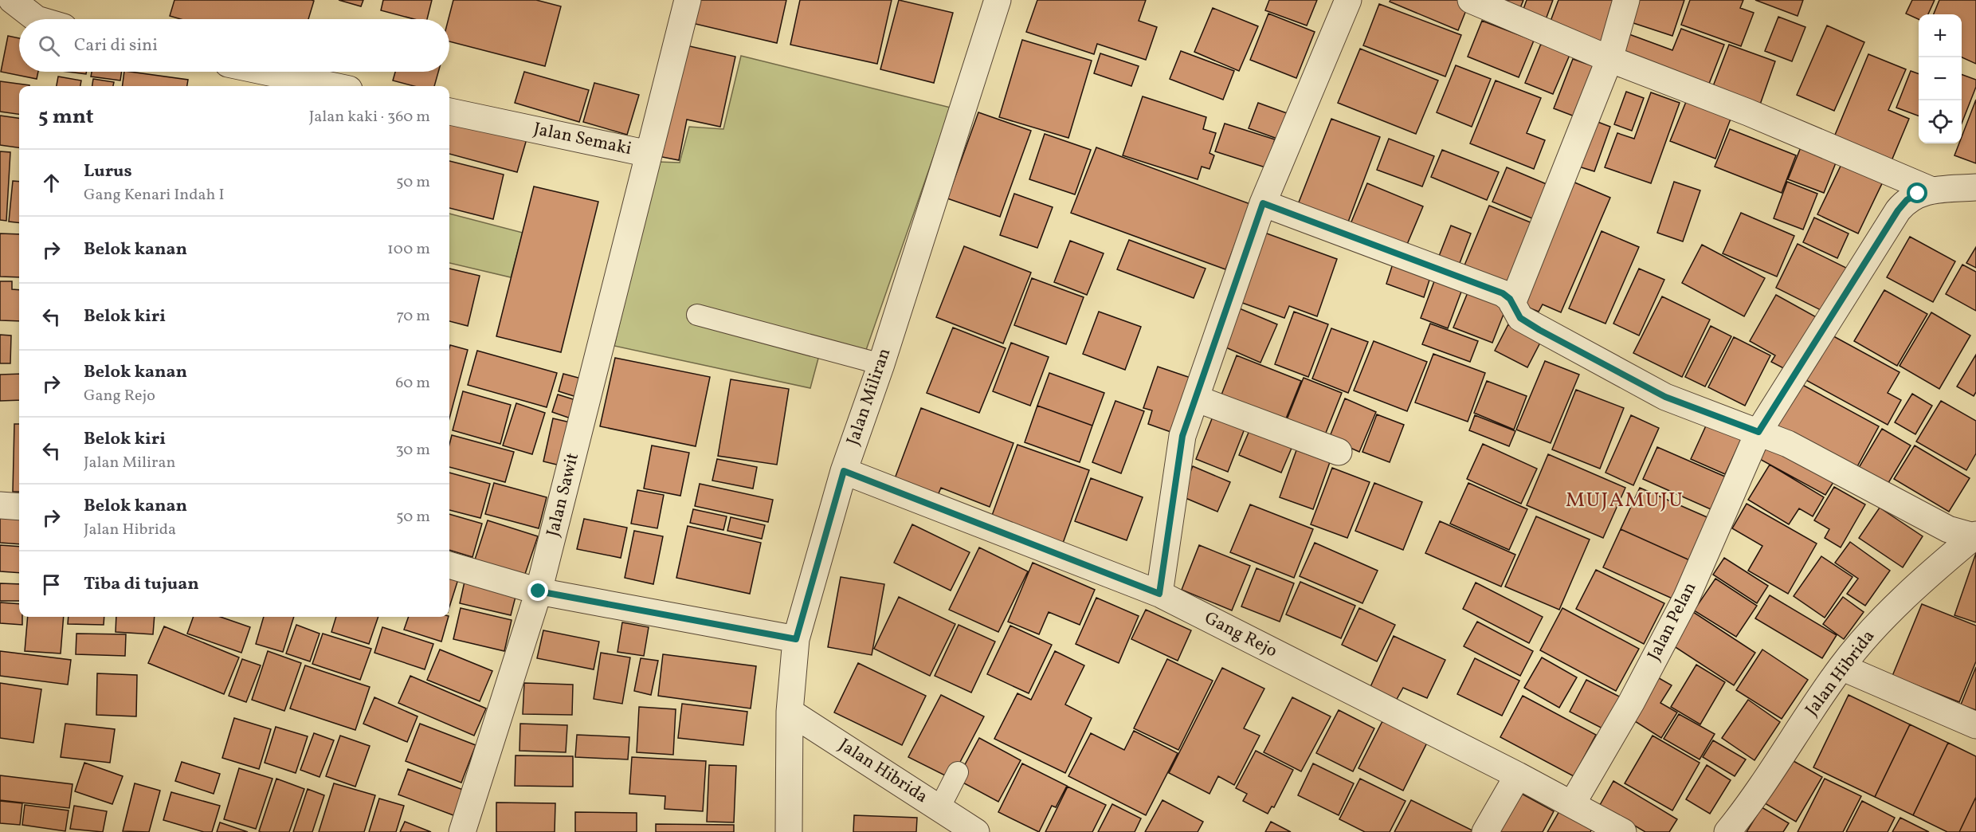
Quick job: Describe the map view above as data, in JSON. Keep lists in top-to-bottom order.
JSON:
{
  "streets": {
    "street": [
      "Jalan Semaki",
      "Jalan Miliran",
      "Jalan Sawit",
      "Jalan Pelan",
      "Gang Rejo",
      "Jalan Hibrida"
    ]
  },
  "crossings": [
    ["Jalan Semaki", "Jalan Sawit"],
    ["Jalan Miliran", "Gang Rejo"],
    ["Jalan Miliran", "Jalan Hibrida"],
    ["Jalan Pelan", "Gang Rejo"]
  ],
  "districts": ["MUJAMUJU"],
  "page": {
    "map_buttons": ["+", "−"],
    "search": "Cari di sini",
    "heading": ["5 mnt", "Jalan kaki · 360 m"],
    "list": [
      ["Lurus", "Gang Kenari Indah I", "50 m"],
      ["Belok kanan", "100 m"],
      ["Belok kiri", "70 m"],
      ["Belok kanan", "Gang Rejo", "60 m"],
      ["Belok kiri", "Jalan Miliran", "30 m"],
      ["Belok kanan", "Jalan Hibrida", "50 m"],
      "Tiba di tujuan"
    ]
  }
}
